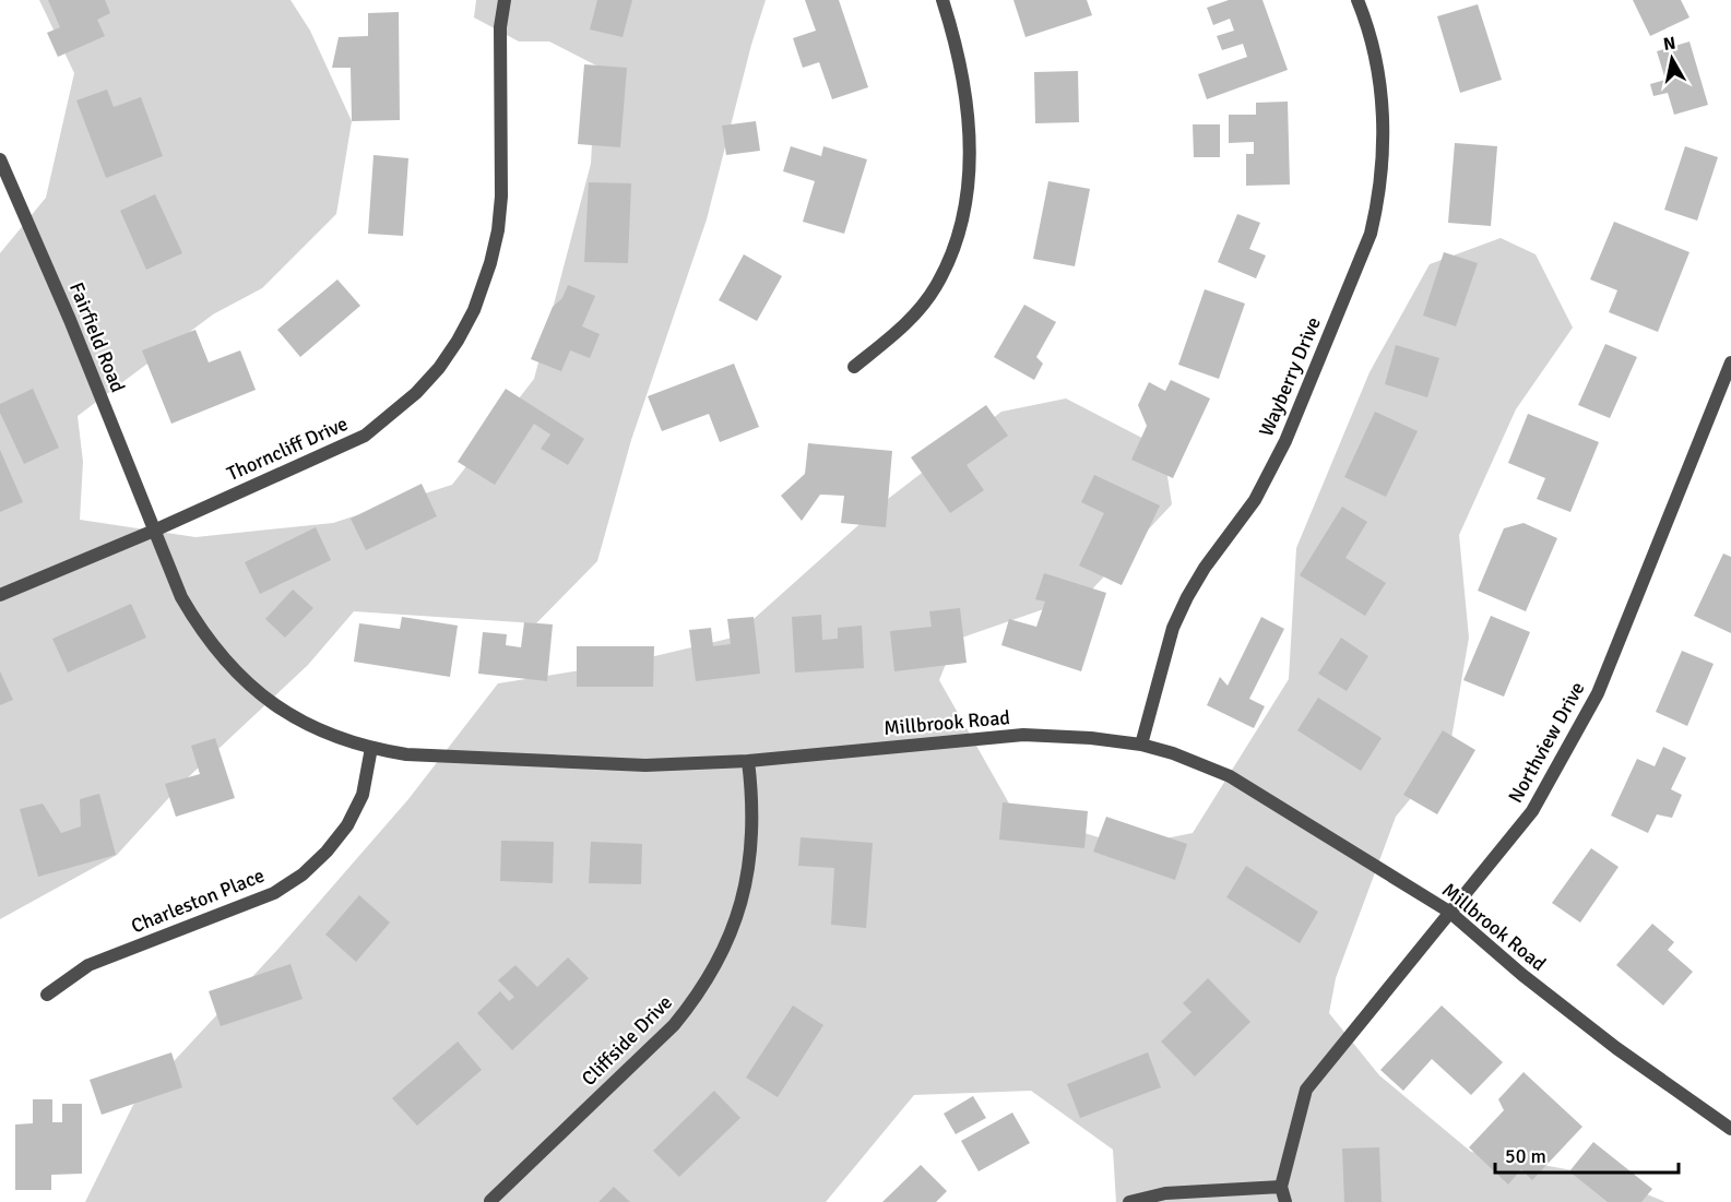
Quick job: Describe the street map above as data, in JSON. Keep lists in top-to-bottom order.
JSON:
{
  "streets": {
    "street": [
      "Fairfield Road",
      "Wayberry Drive",
      "Thorncliff Drive",
      "Millbrook Road",
      "Northview Drive",
      "Charleston Place",
      "Cliffside Drive"
    ]
  },
  "crossings": [
    ["Fairfield Road", "Thorncliff Drive"],
    ["Fairfield Road", "Millbrook Road"],
    ["Wayberry Drive", "Millbrook Road"],
    ["Thorncliff Drive", "Millbrook Road"],
    ["Millbrook Road", "Northview Drive"],
    ["Millbrook Road", "Charleston Place"],
    ["Millbrook Road", "Cliffside Drive"]
  ],
  "scale_bar": "50 m",
  "north": "top"
}
